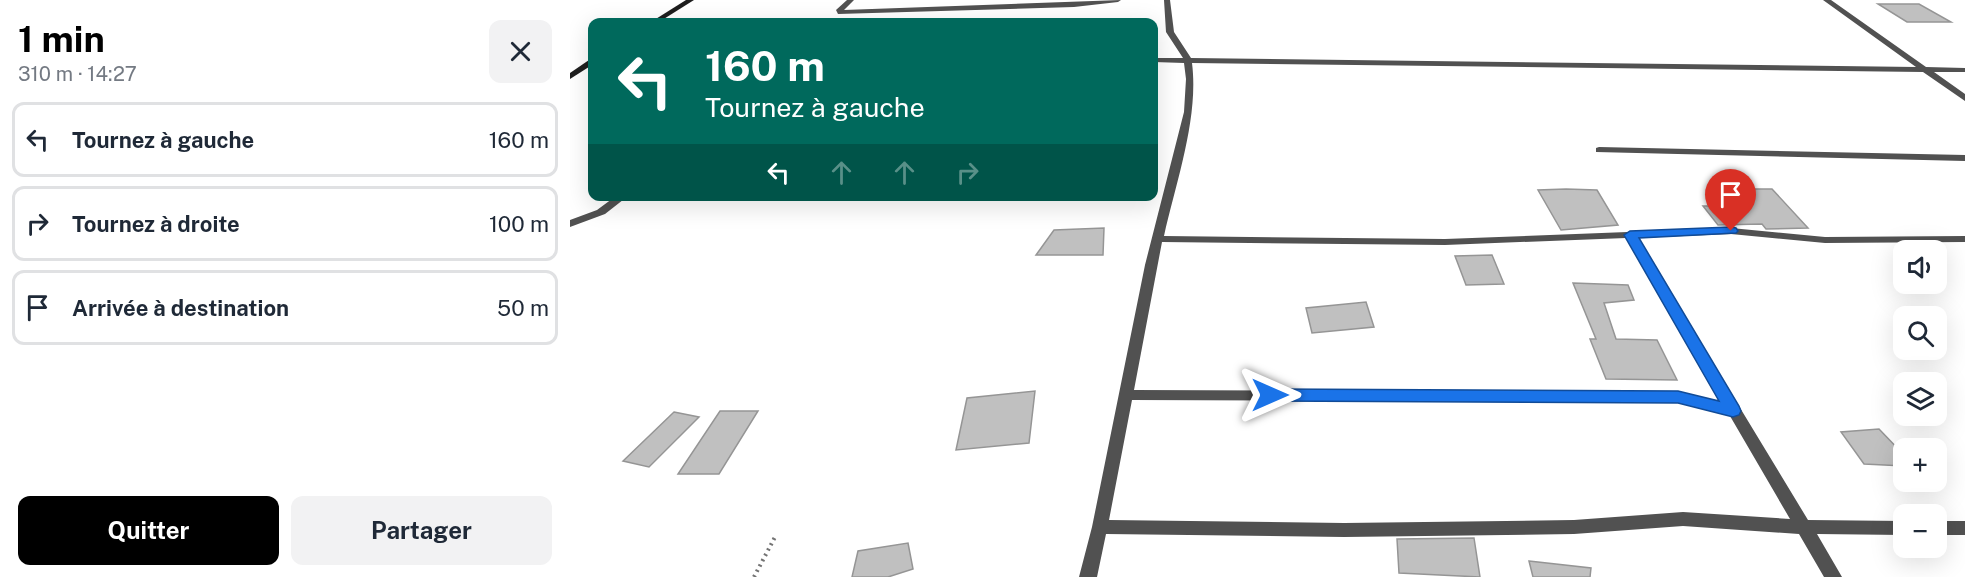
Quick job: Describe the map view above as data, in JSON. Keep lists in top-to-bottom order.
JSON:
{
  "page": {
    "heading": ["1 min", "310 m · 14:27"],
    "turn": ["160 m", "Tournez à gauche"],
    "list": [
      {
        "name": "Tournez à gauche",
        "value": "160 m"
      },
      {
        "name": "Tournez à droite",
        "value": "100 m"
      },
      {
        "name": "Arrivée à destination",
        "value": "50 m"
      }
    ],
    "map_buttons": ["+", "−"],
    "buttons": ["Quitter", "Partager"]
  }
}
